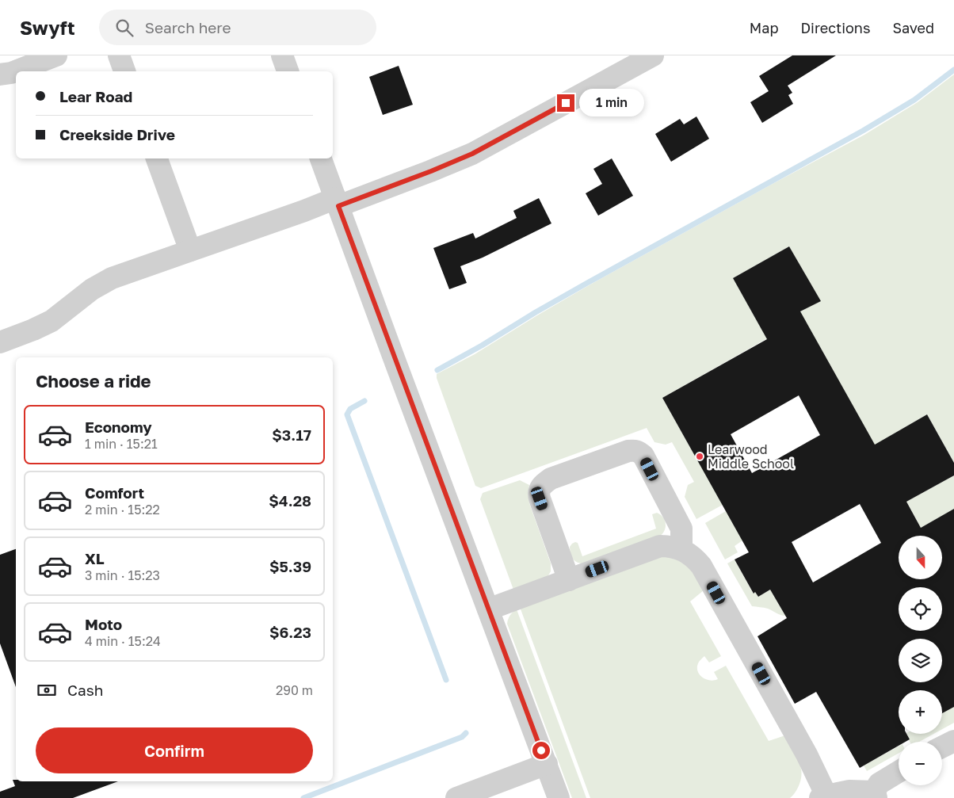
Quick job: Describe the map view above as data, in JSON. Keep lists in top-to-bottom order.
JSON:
{
  "places": ["Learwood Middle School"],
  "north": "bottom",
  "page": {
    "header": "Swyft",
    "search": "Search here",
    "nav": ["Map", "Directions", "Saved"],
    "banner": ["Lear Road", "Creekside Drive"],
    "bubble": "1 min",
    "heading": "Choose a ride",
    "list": [
      {
        "name": "Economy",
        "note": "1 min · 15:21",
        "value": "$3.17"
      },
      {
        "name": "Comfort",
        "note": "2 min · 15:22",
        "value": "$4.28"
      },
      {
        "name": "XL",
        "note": "3 min · 15:23",
        "value": "$5.39"
      },
      {
        "name": "Moto",
        "note": "4 min · 15:24",
        "value": "$6.23"
      }
    ],
    "map_buttons": ["+", "−"],
    "pay": ["Cash", "290 m"],
    "buttons": "Confirm"
  }
}
